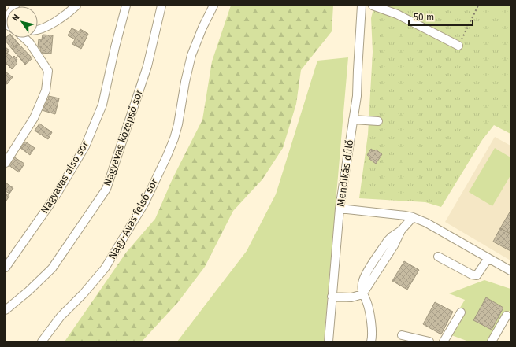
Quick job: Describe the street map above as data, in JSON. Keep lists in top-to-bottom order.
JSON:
{
  "streets": {
    "street": [
      "Nagyavas középső sor",
      "Mendikás dűlő",
      "Nagyavas alsó sor",
      "Nagy-Avas felső sor"
    ]
  },
  "scale_bar": "50 m",
  "north": "top left"
}
